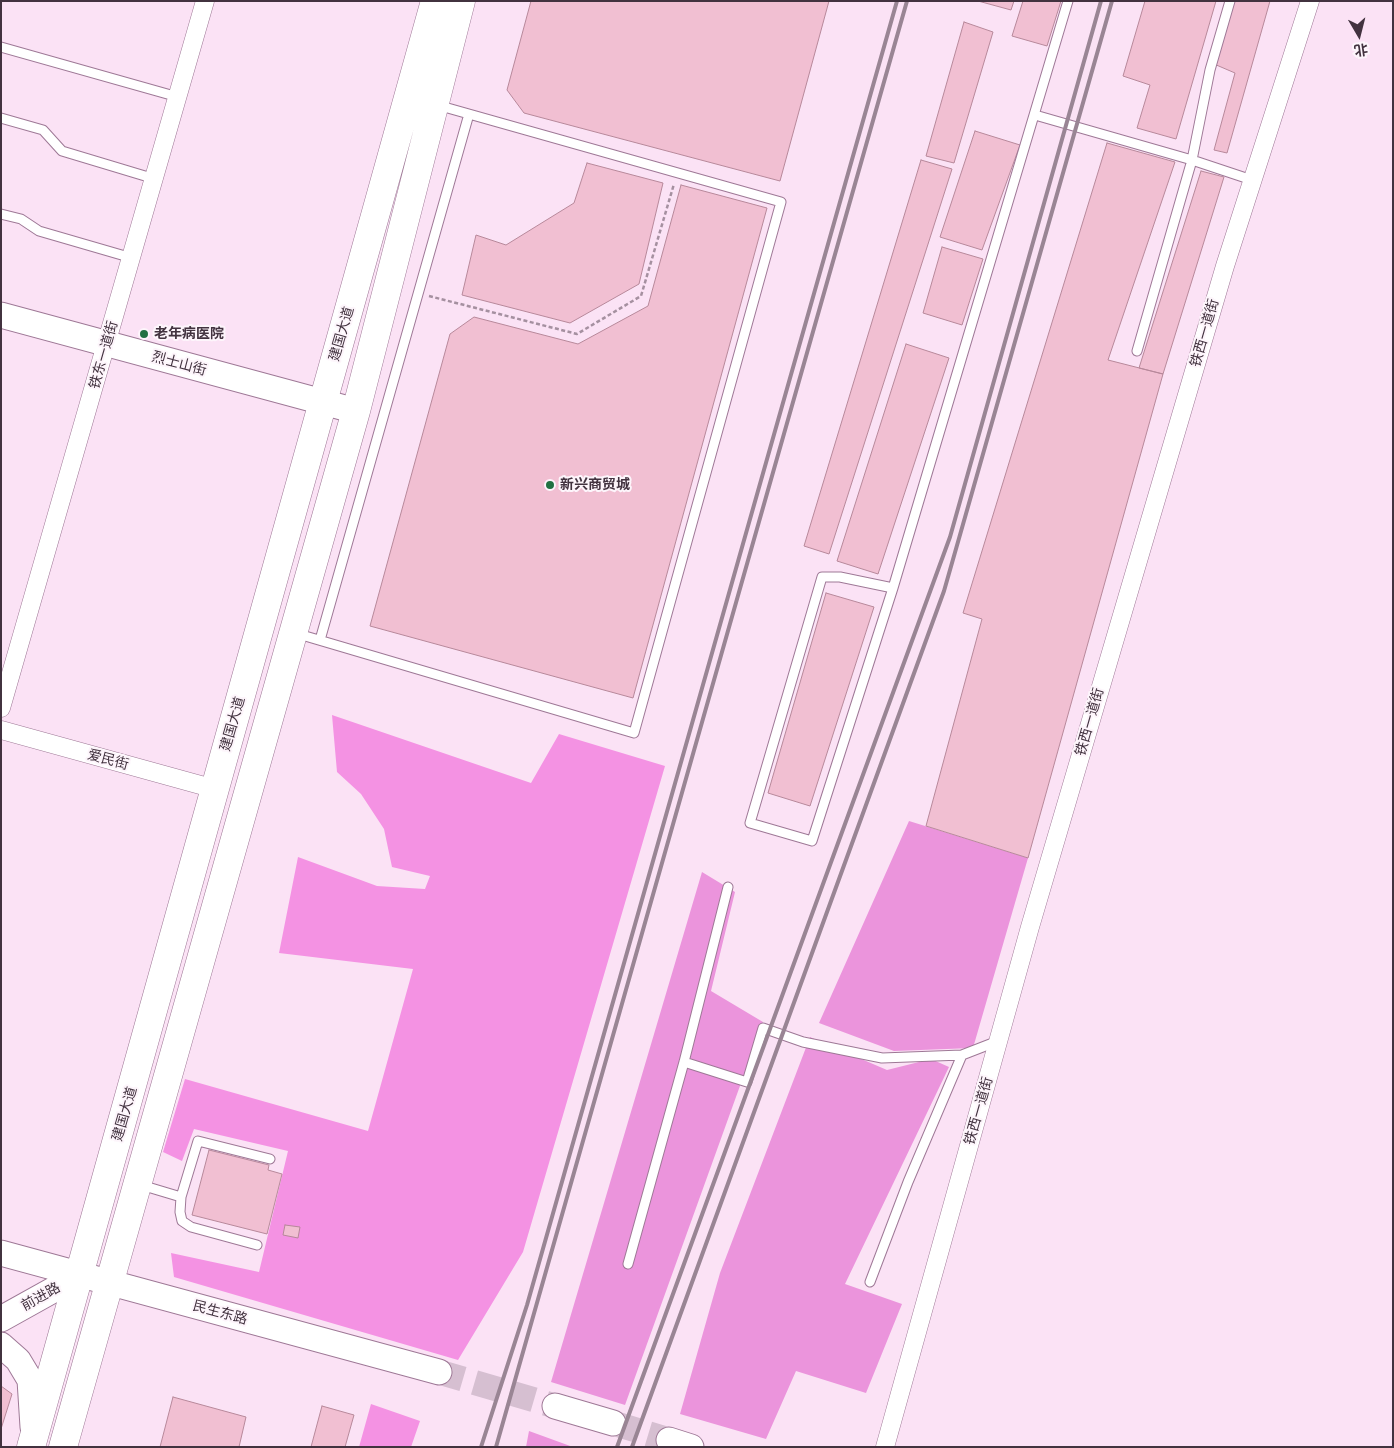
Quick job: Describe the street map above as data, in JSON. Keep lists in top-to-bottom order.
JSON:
{
  "streets": {
    "highway": ["建国大道"],
    "main road": ["烈士山街", "前进路", "民生东路"],
    "street": ["铁西一道街", "铁东一道街", "爱民街"]
  },
  "crossings": [
    ["建国大道", "烈士山街"],
    ["建国大道", "爱民街"],
    ["建国大道", "前进路"],
    ["建国大道", "民生东路"],
    ["铁东一道街", "烈士山街"],
    ["前进路", "民生东路"]
  ],
  "places": ["老年病医院", "新兴商贸城"],
  "north": "bottom"
}
